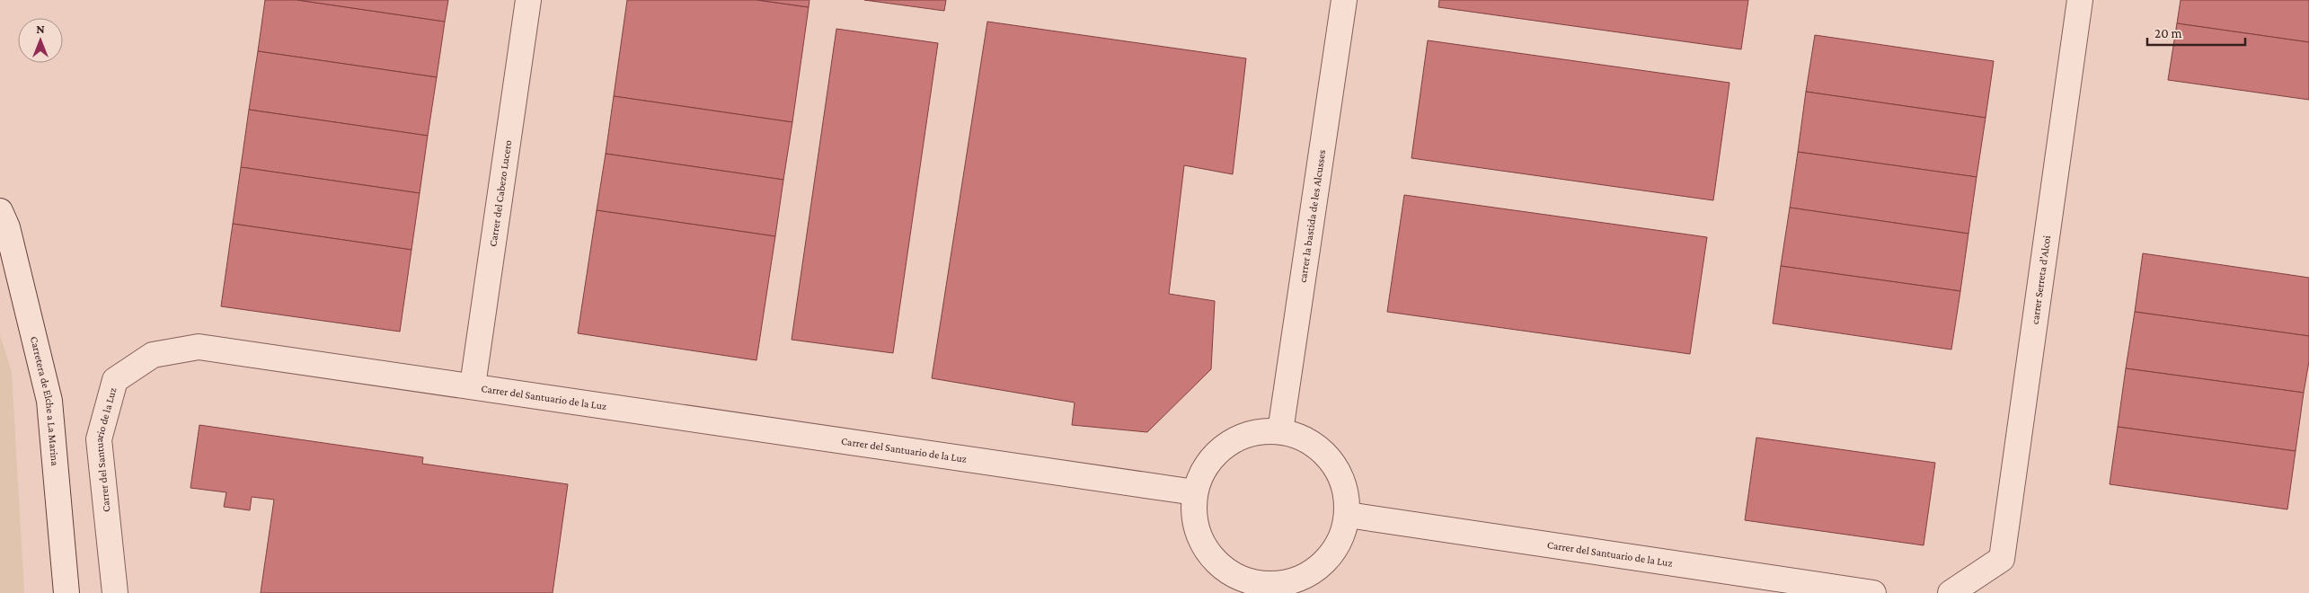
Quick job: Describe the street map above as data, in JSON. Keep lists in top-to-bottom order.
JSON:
{
  "streets": {
    "street": [
      "Carrer del Cabezo Lucero",
      "carrer la bastida de les Alcusses",
      "carrer Serreta d'Alcoi",
      "Carrer del Santuario de la Luz",
      "Carretera de Elche a La Marina"
    ]
  },
  "crossings": [
    ["Carrer del Cabezo Lucero", "Carrer del Santuario de la Luz"],
    ["carrer la bastida de les Alcusses", "Carrer del Santuario de la Luz"]
  ],
  "scale_bar": "20 m",
  "north": "top"
}
